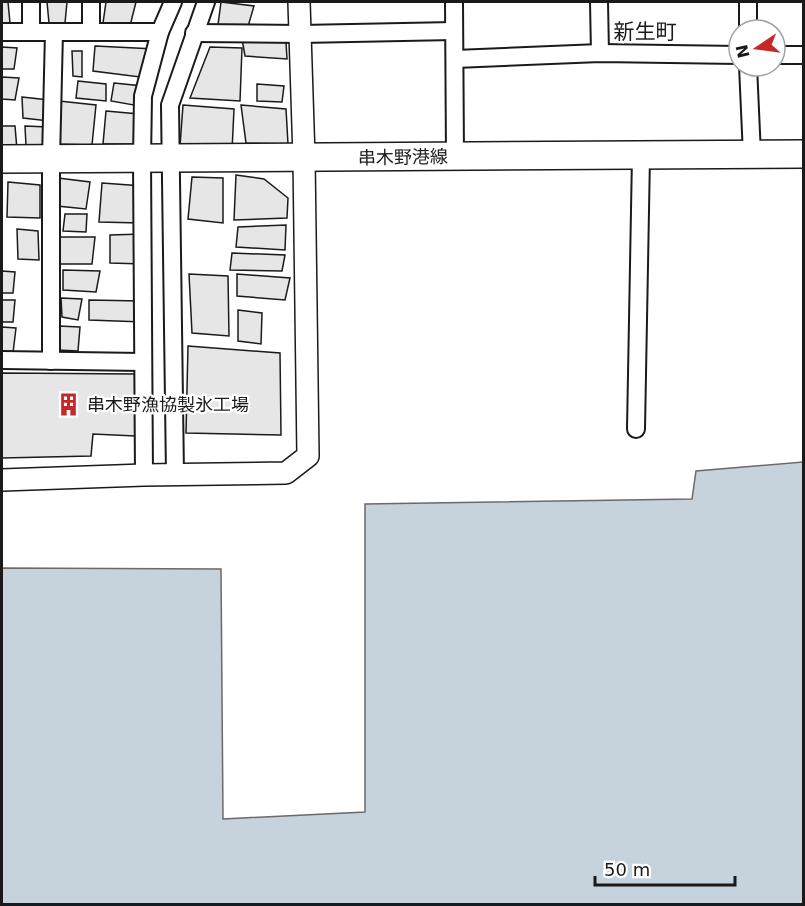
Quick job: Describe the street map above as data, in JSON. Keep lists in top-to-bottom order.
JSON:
{
  "streets": {
    "main road": ["串木野港線"]
  },
  "districts": ["新生町"],
  "places": {
    "building": ["串木野漁協製氷工場"]
  },
  "scale_bar": "50 m",
  "north": "left"
}
